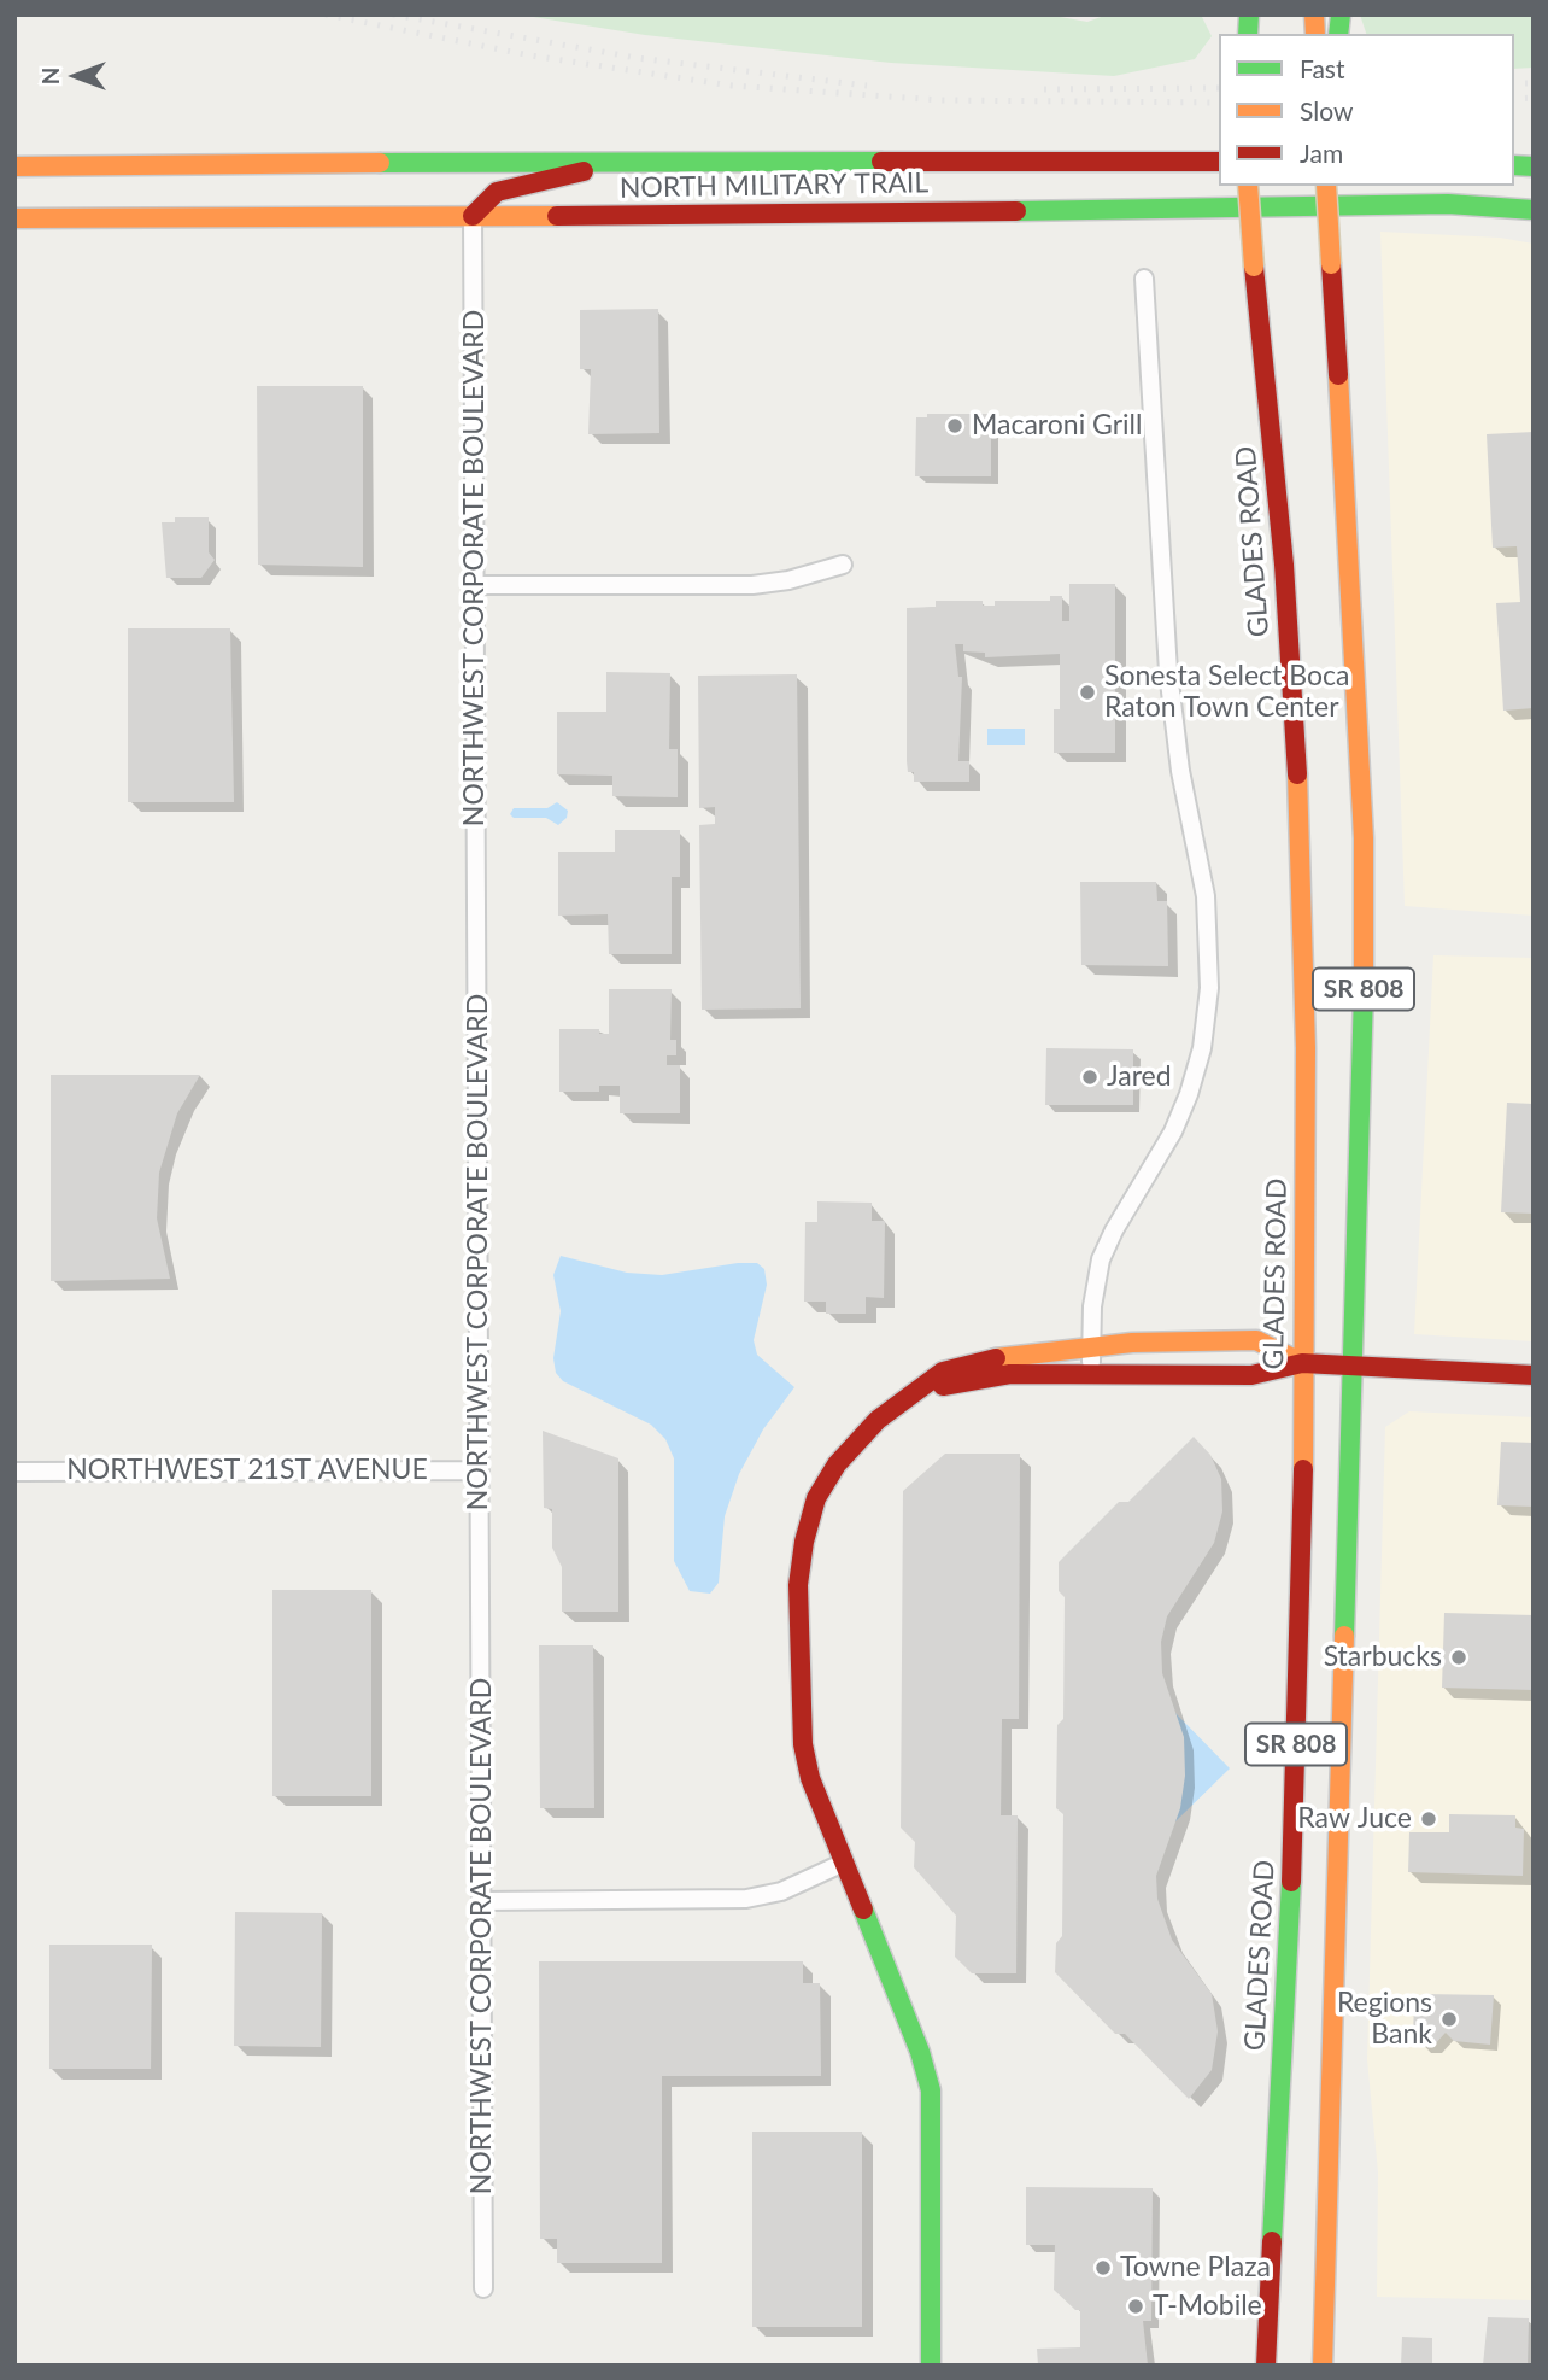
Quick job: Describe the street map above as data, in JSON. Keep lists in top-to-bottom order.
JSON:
{
  "streets": {
    "main road": ["NORTH MILITARY TRAIL", "GLADES ROAD", "SR 808"],
    "street": ["NORTHWEST CORPORATE BOULEVARD", "NORTHWEST 21ST AVENUE"]
  },
  "crossings": [
    ["NORTH MILITARY TRAIL", "NORTHWEST CORPORATE BOULEVARD"],
    ["NORTHWEST CORPORATE BOULEVARD", "NORTHWEST 21ST AVENUE"]
  ],
  "places": [
    "Macaroni Grill",
    "Sonesta Select Boca Raton Town Center",
    "Jared",
    "Starbucks",
    "Raw Juce",
    "Regions Bank",
    "Towne Plaza",
    "T-Mobile"
  ],
  "legend": ["Fast", "Slow", "Jam"],
  "north": "left"
}
